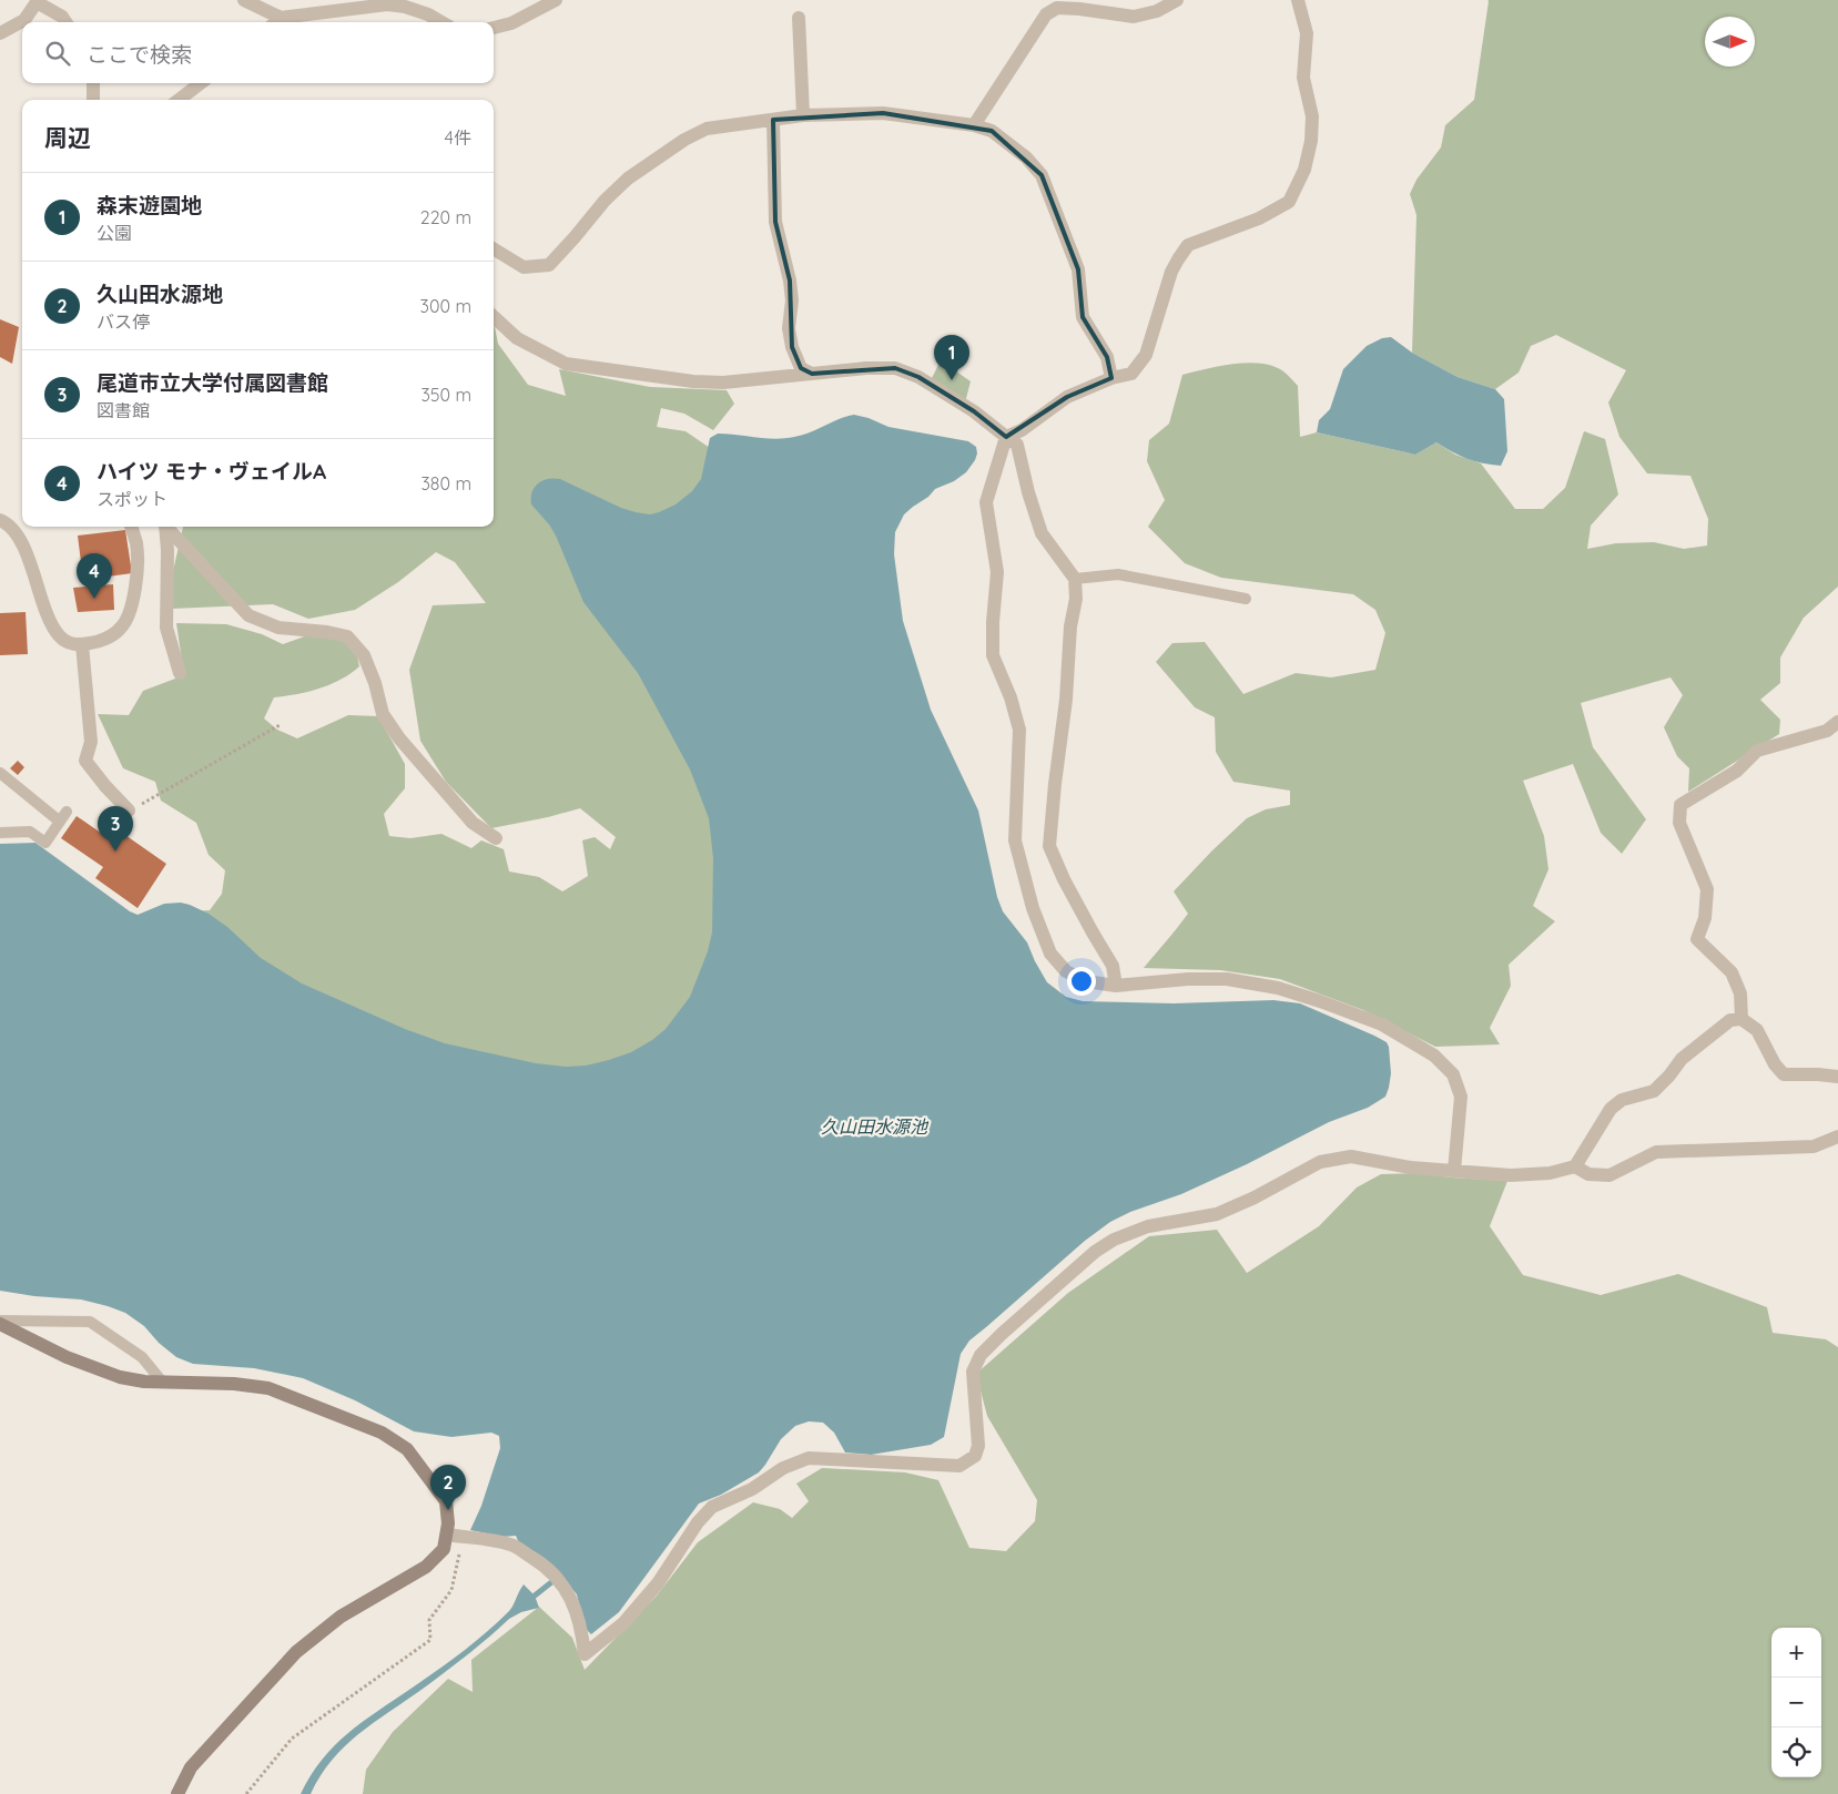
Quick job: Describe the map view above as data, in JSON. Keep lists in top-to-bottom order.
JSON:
{
  "water": ["久山田水源池"],
  "north": "right",
  "page": {
    "search": "ここで検索",
    "heading": ["周辺", "4件"],
    "list": [
      {
        "mark": "1",
        "name": "森末遊園地",
        "note": "公園",
        "value": "220 m"
      },
      {
        "mark": "2",
        "name": "久山田水源地",
        "note": "バス停",
        "value": "300 m"
      },
      {
        "mark": "3",
        "name": "尾道市立大学付属図書館",
        "note": "図書館",
        "value": "350 m"
      },
      {
        "mark": "4",
        "name": "ハイツ モナ・ヴェイルA",
        "note": "スポット",
        "value": "380 m"
      }
    ],
    "pins": [
      "1",
      "4",
      "3",
      "2"
    ],
    "map_buttons": ["+", "−"]
  }
}
